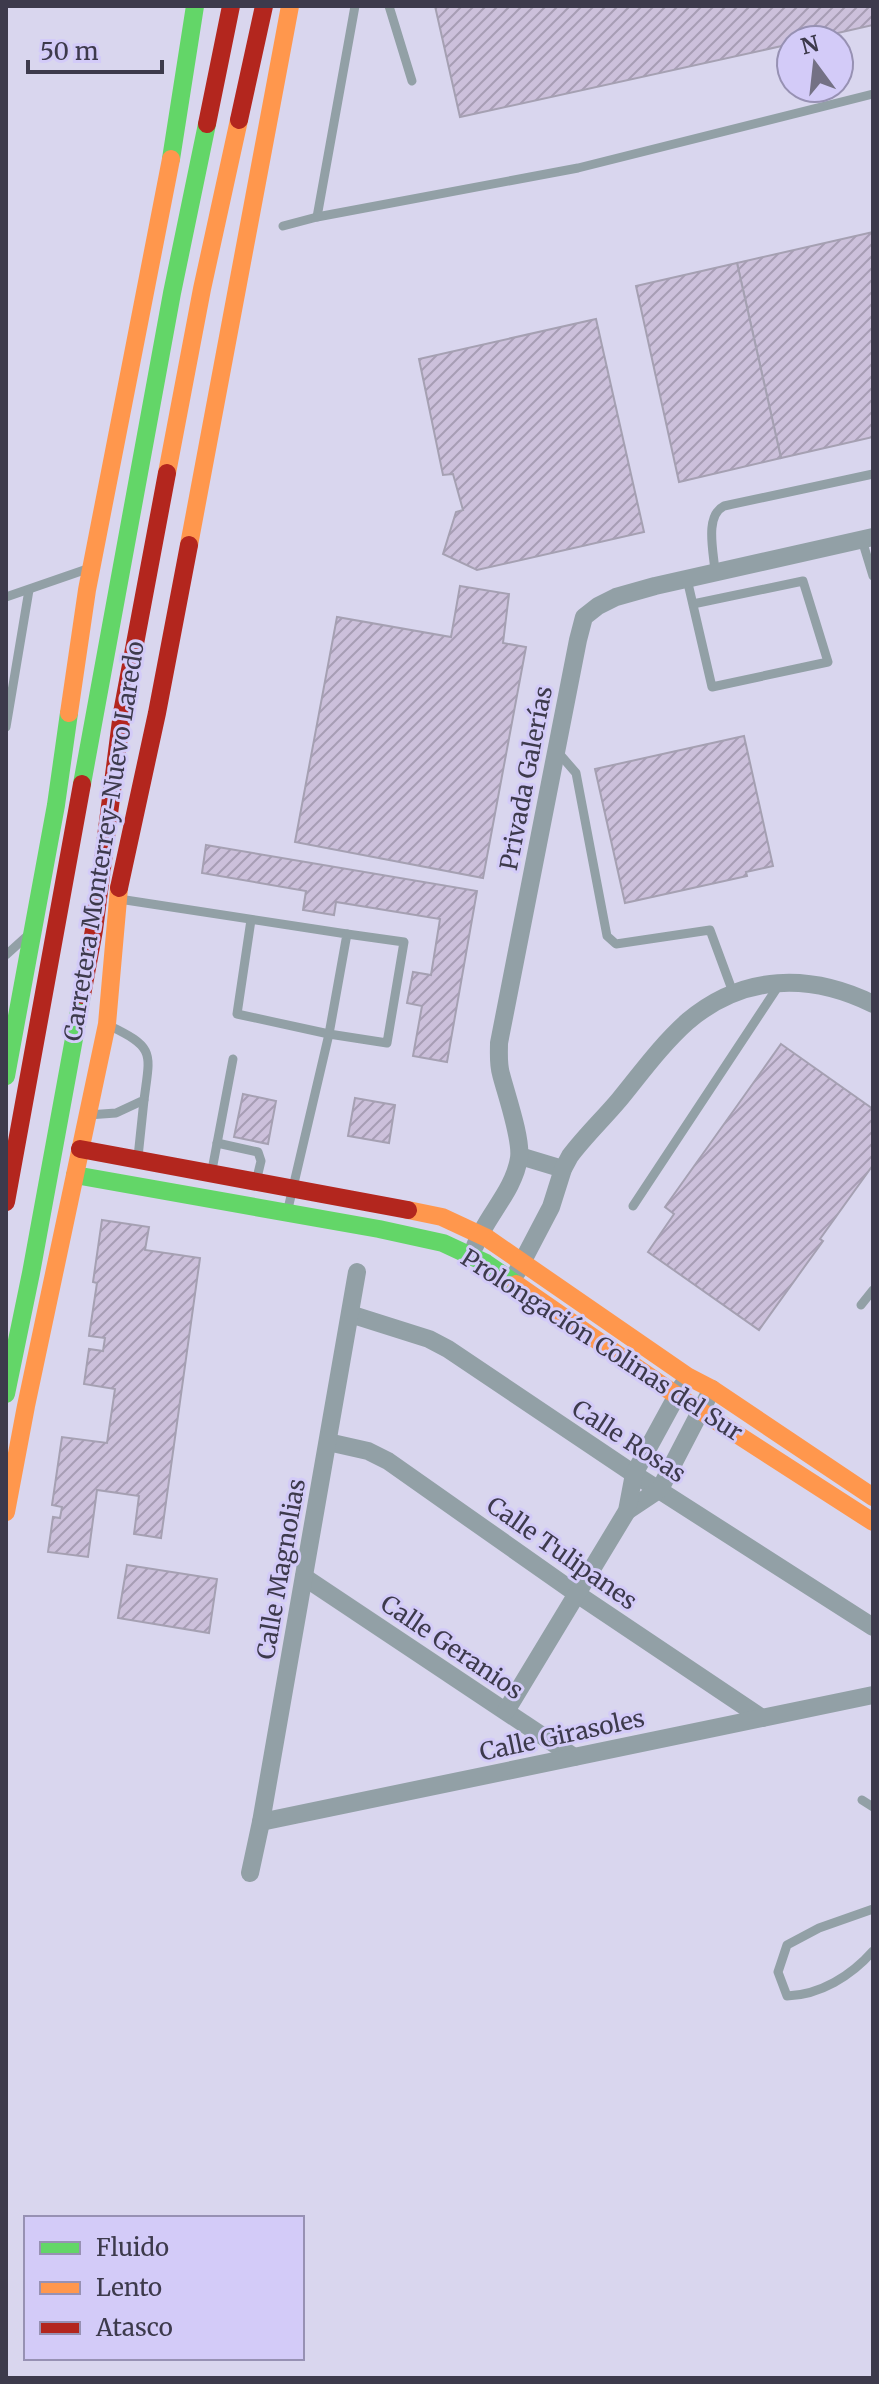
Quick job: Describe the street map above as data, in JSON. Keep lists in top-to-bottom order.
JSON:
{
  "streets": {
    "main road": ["Carretera Monterrey-Nuevo Laredo", "Prolongación Colinas del Sur"],
    "street": [
      "Privada Galerías",
      "Calle Rosas",
      "Calle Tulipanes",
      "Calle Magnolias",
      "Calle Geranios",
      "Calle Girasoles"
    ]
  },
  "crossings": [
    ["Calle Rosas", "Calle Magnolias"],
    ["Calle Tulipanes", "Calle Magnolias"],
    ["Calle Tulipanes", "Calle Girasoles"],
    ["Calle Magnolias", "Calle Geranios"],
    ["Calle Magnolias", "Calle Girasoles"],
    ["Calle Geranios", "Calle Girasoles"]
  ],
  "legend": ["Fluido", "Lento", "Atasco"],
  "scale_bar": "50 m",
  "north": "top"
}
